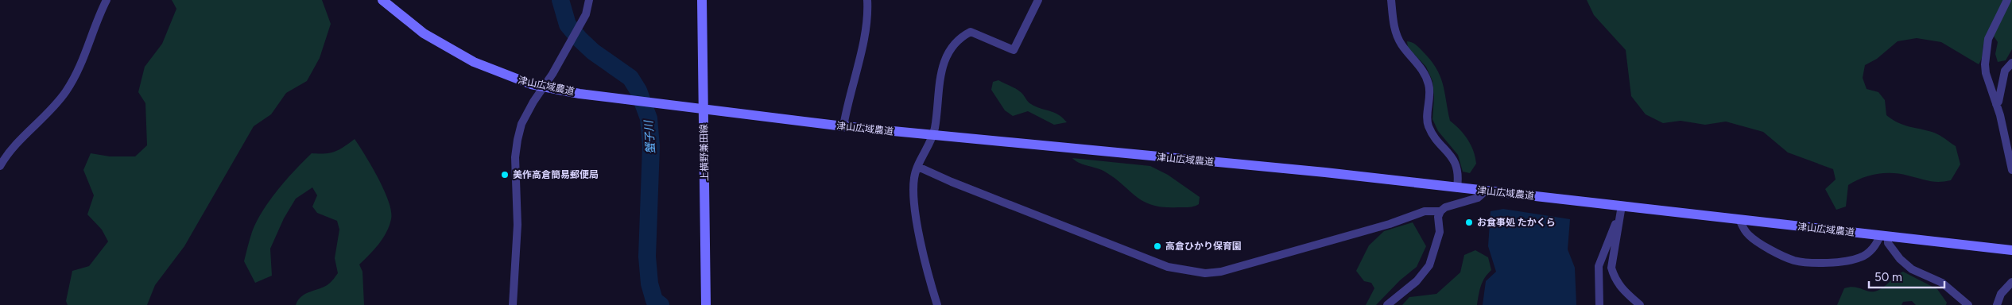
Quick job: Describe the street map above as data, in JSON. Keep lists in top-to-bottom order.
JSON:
{
  "streets": {
    "street": ["津山広域農道", "上横野兼田線"]
  },
  "crossings": [
    ["津山広域農道", "上横野兼田線"]
  ],
  "water": ["蟹子川"],
  "places": ["美作高倉簡易郵便局", "お食事処 たかくら", "高倉ひかり保育園"],
  "scale_bar": "50 m"
}
